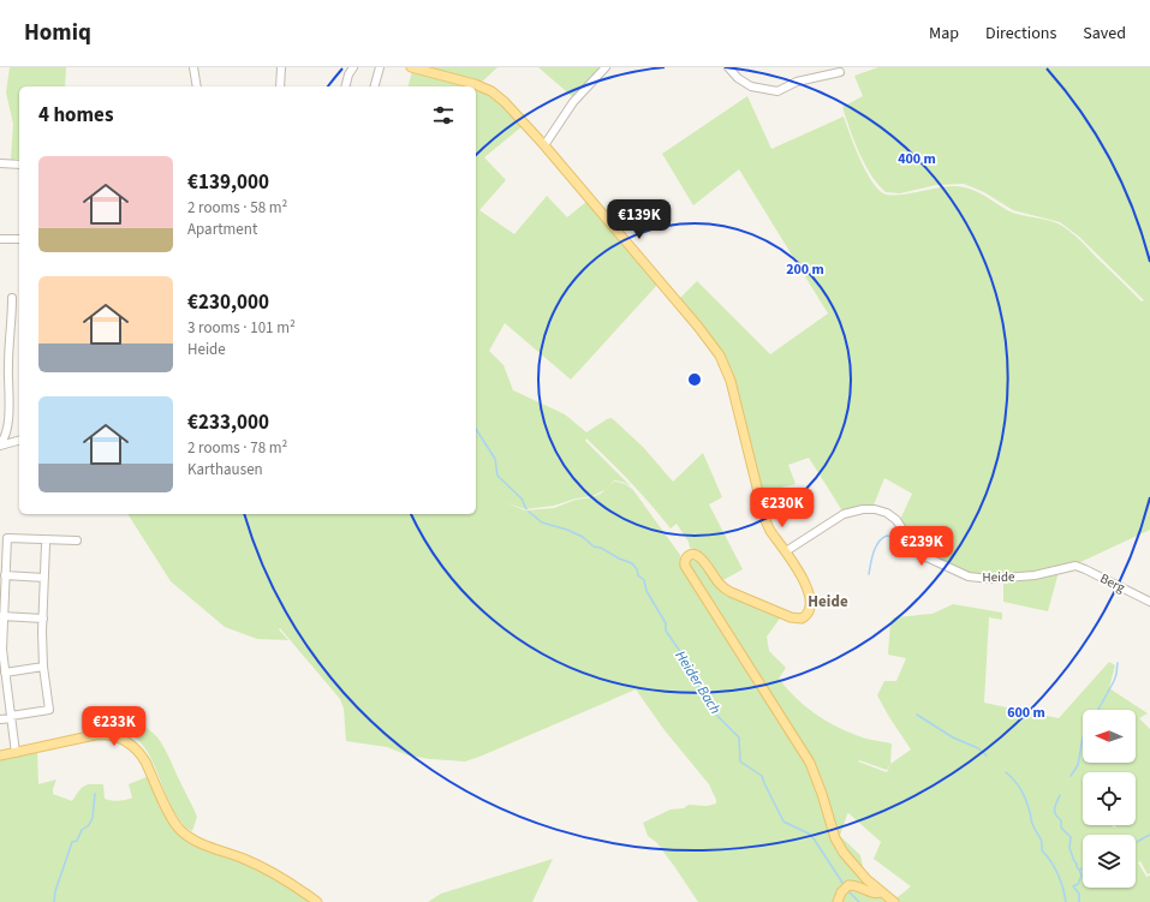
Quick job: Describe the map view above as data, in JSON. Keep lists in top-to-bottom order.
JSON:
{
  "streets": {
    "street": ["Heide", "Berg"]
  },
  "crossings": [
    ["Heide", "Berg"]
  ],
  "districts": ["Heide"],
  "water": ["Heider Bach"],
  "north": "left",
  "page": {
    "header": "Homiq",
    "nav": ["Map", "Directions", "Saved"],
    "heading": "4 homes",
    "list": [
      {
        "name": "€139,000",
        "note": "2 rooms · 58 m² · Apartment"
      },
      {
        "name": "€230,000",
        "note": "3 rooms · 101 m² · Heide"
      },
      {
        "name": "€233,000",
        "note": "2 rooms · 78 m² · Karthausen"
      }
    ],
    "price": [
      "€139K",
      "€230K",
      "€239K",
      "€233K"
    ]
  },
  "rings": ["400 m", "200 m", "600 m"]
}
